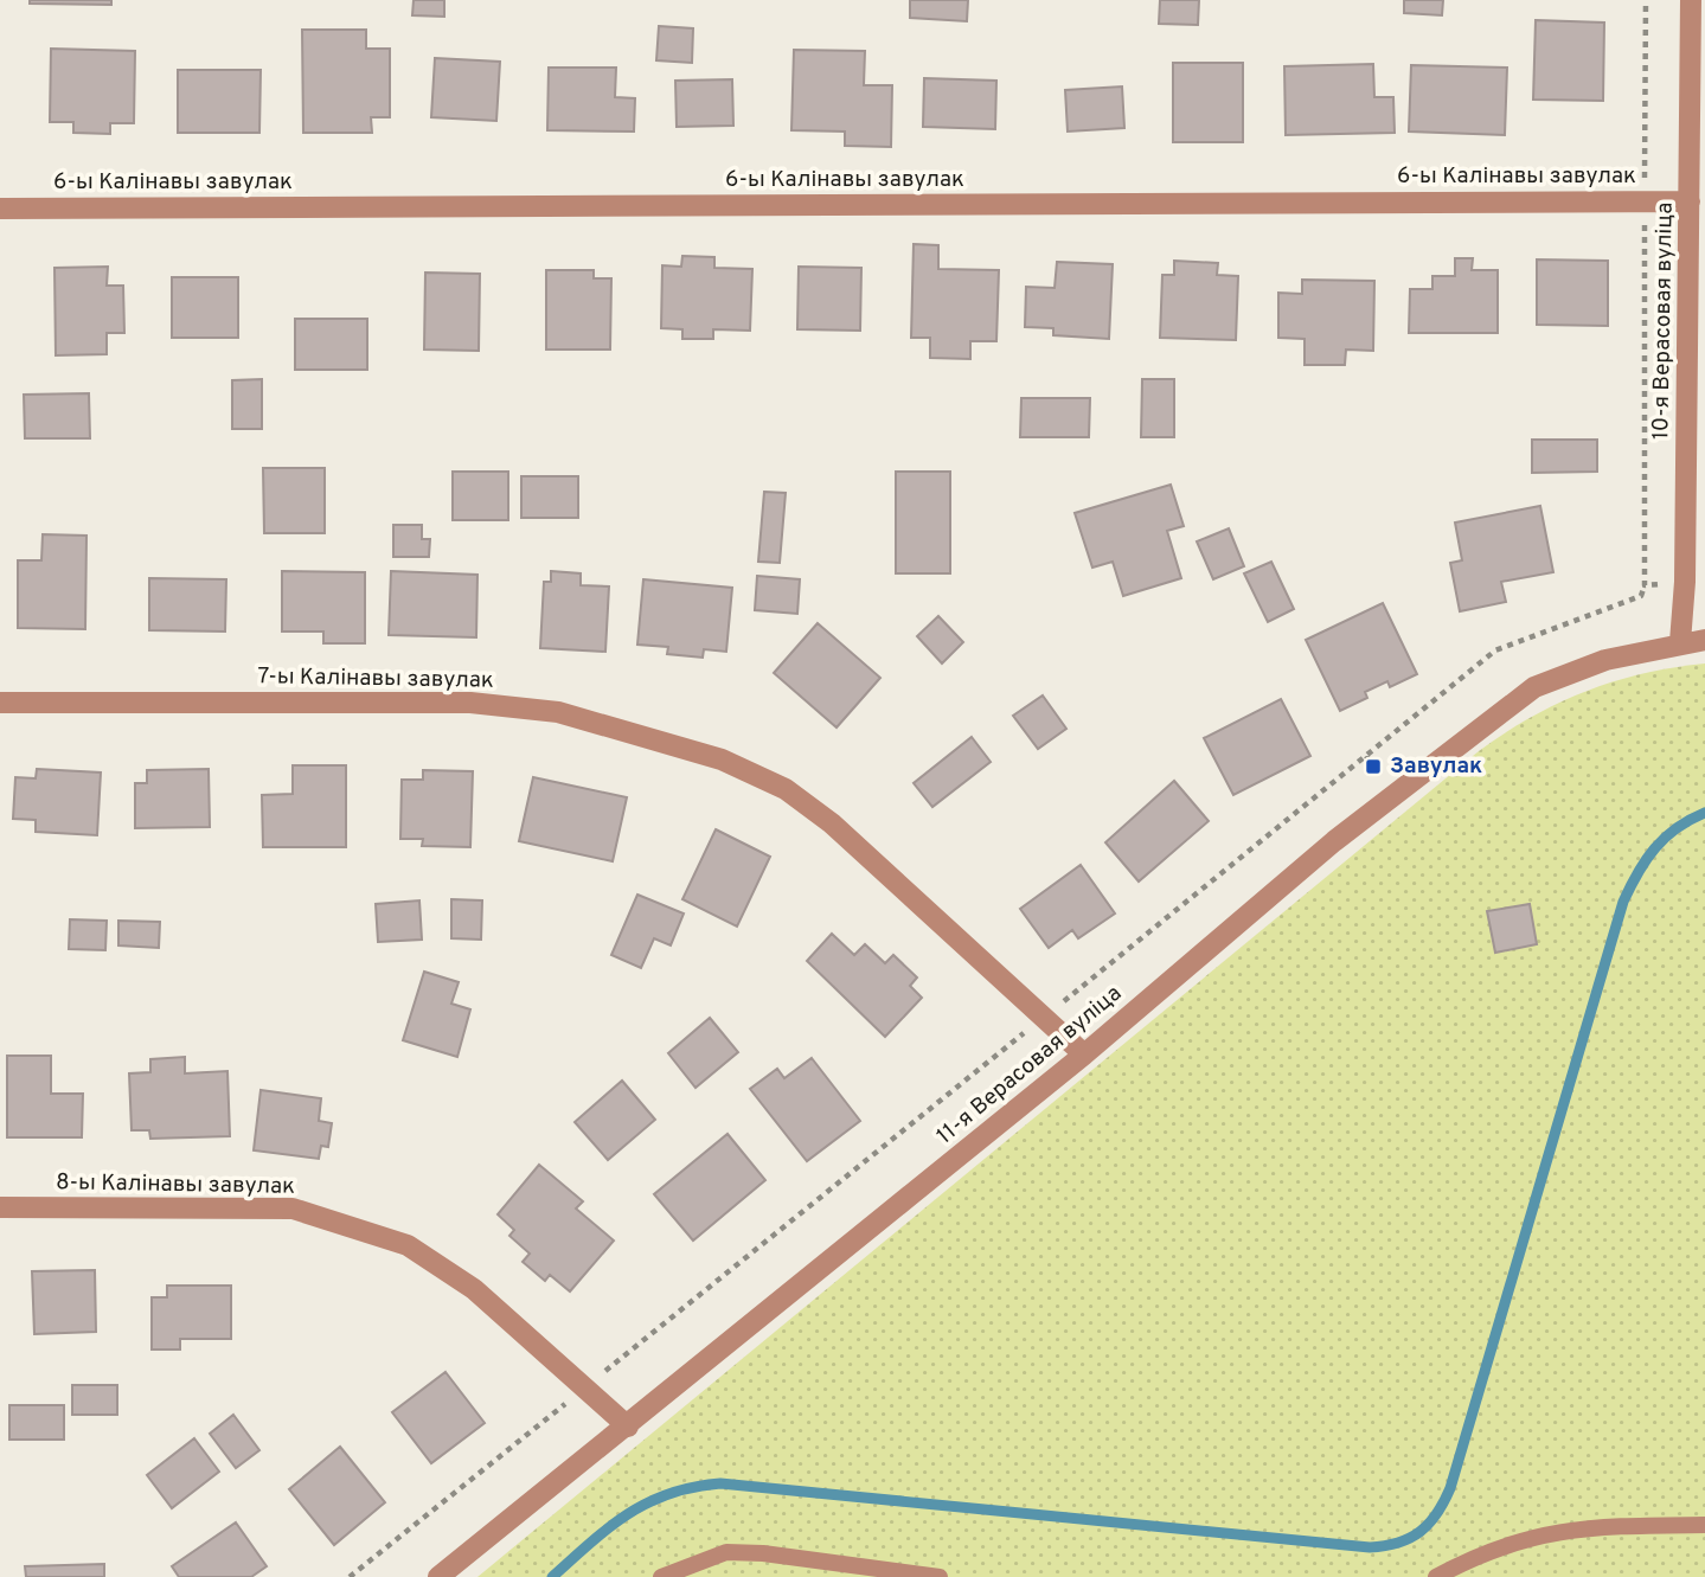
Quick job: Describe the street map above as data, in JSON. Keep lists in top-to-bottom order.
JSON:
{
  "streets": {
    "street": [
      "6-ы Калінавы завулак",
      "10-я Верасовая вуліца",
      "7-ы Калінавы завулак",
      "11-я Верасовая вуліца",
      "8-ы Калінавы завулак"
    ]
  },
  "crossings": [
    ["6-ы Калінавы завулак", "10-я Верасовая вуліца"],
    ["10-я Верасовая вуліца", "11-я Верасовая вуліца"],
    ["7-ы Калінавы завулак", "11-я Верасовая вуліца"],
    ["11-я Верасовая вуліца", "8-ы Калінавы завулак"]
  ],
  "places": {
    "transit": ["Завулак"]
  }
}
